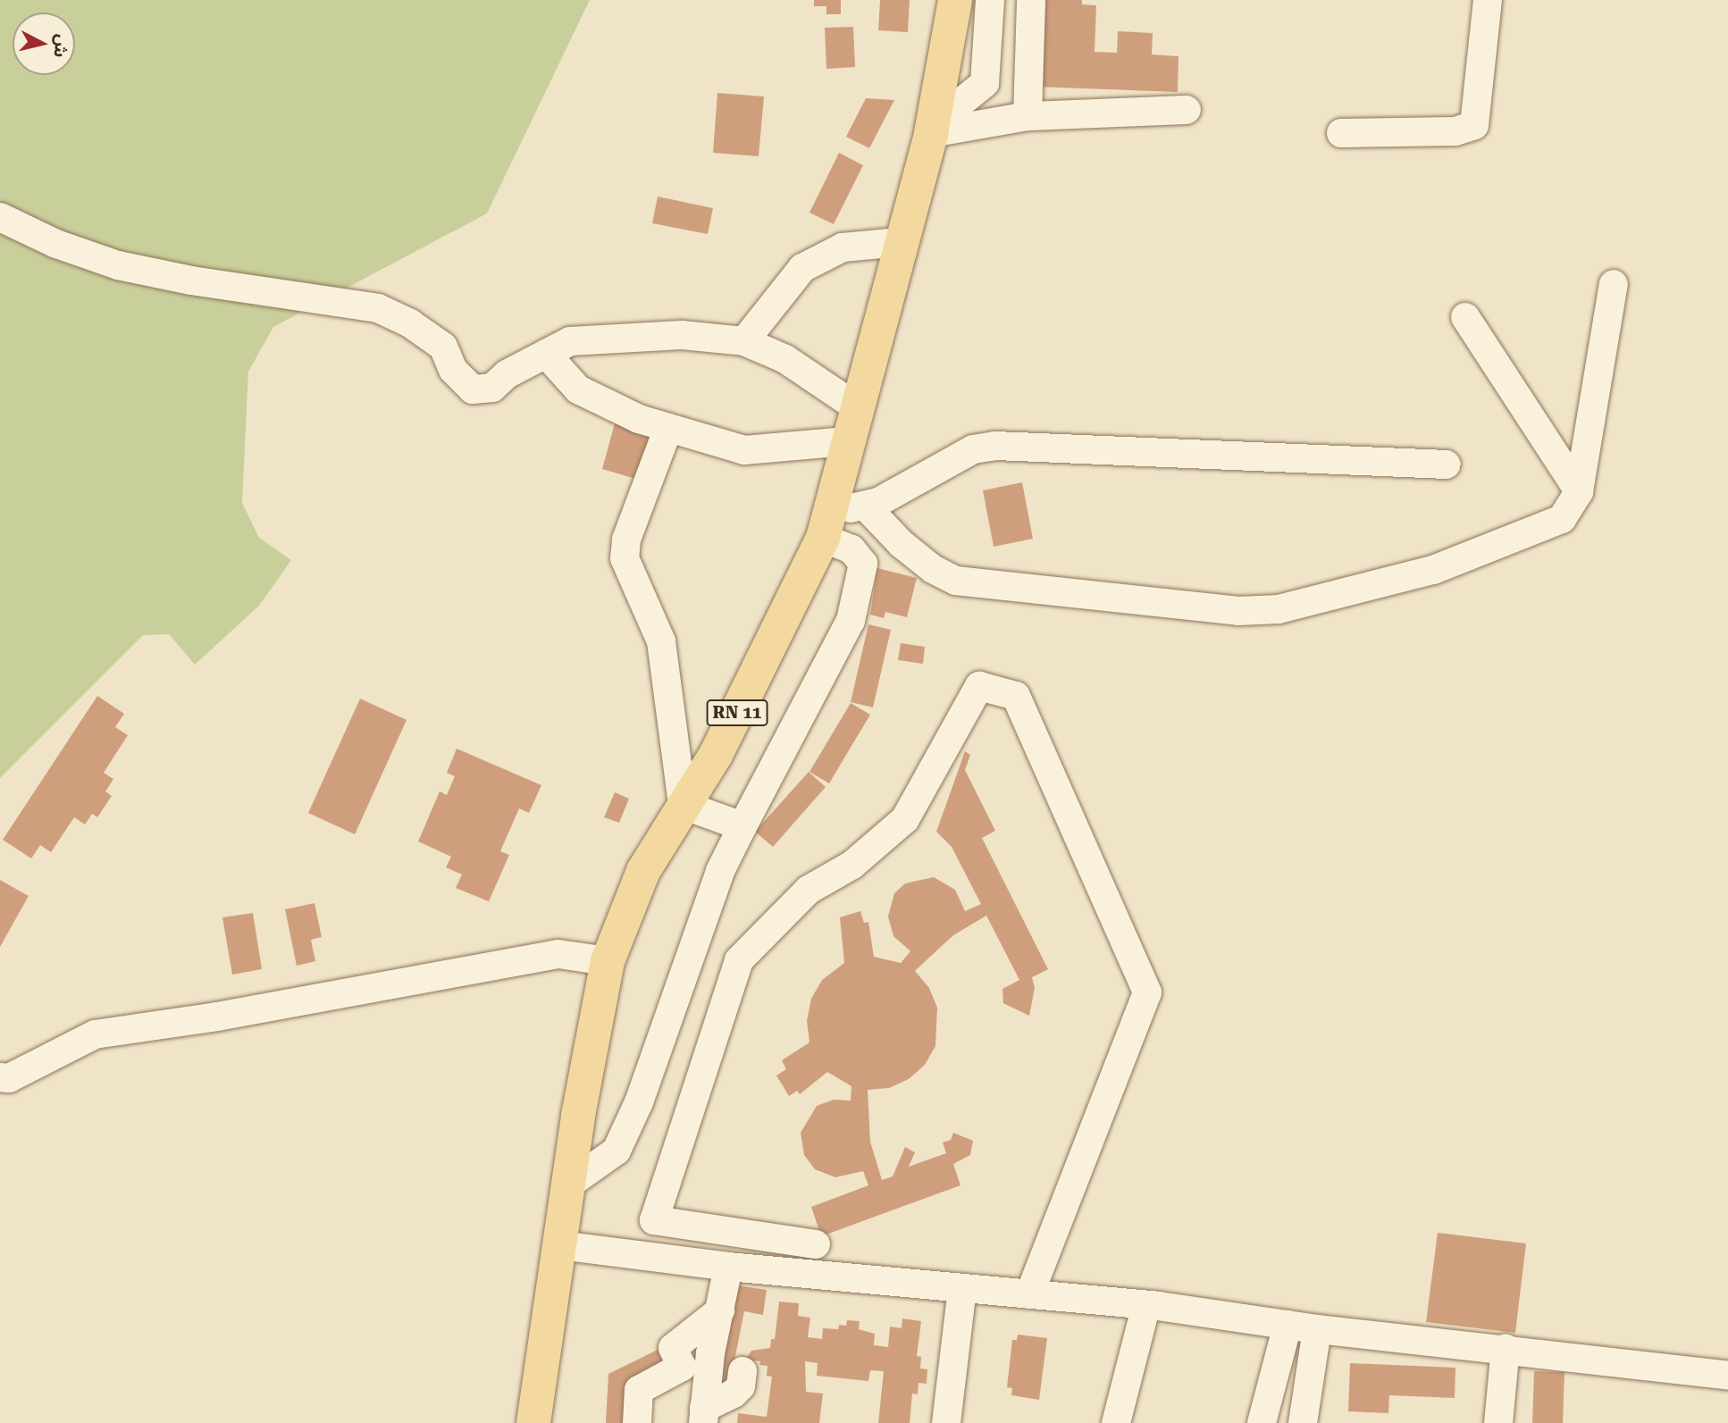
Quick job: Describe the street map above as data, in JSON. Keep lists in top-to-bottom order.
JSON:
{
  "streets": {
    "main road": ["RN 11"]
  },
  "north": "right"
}
